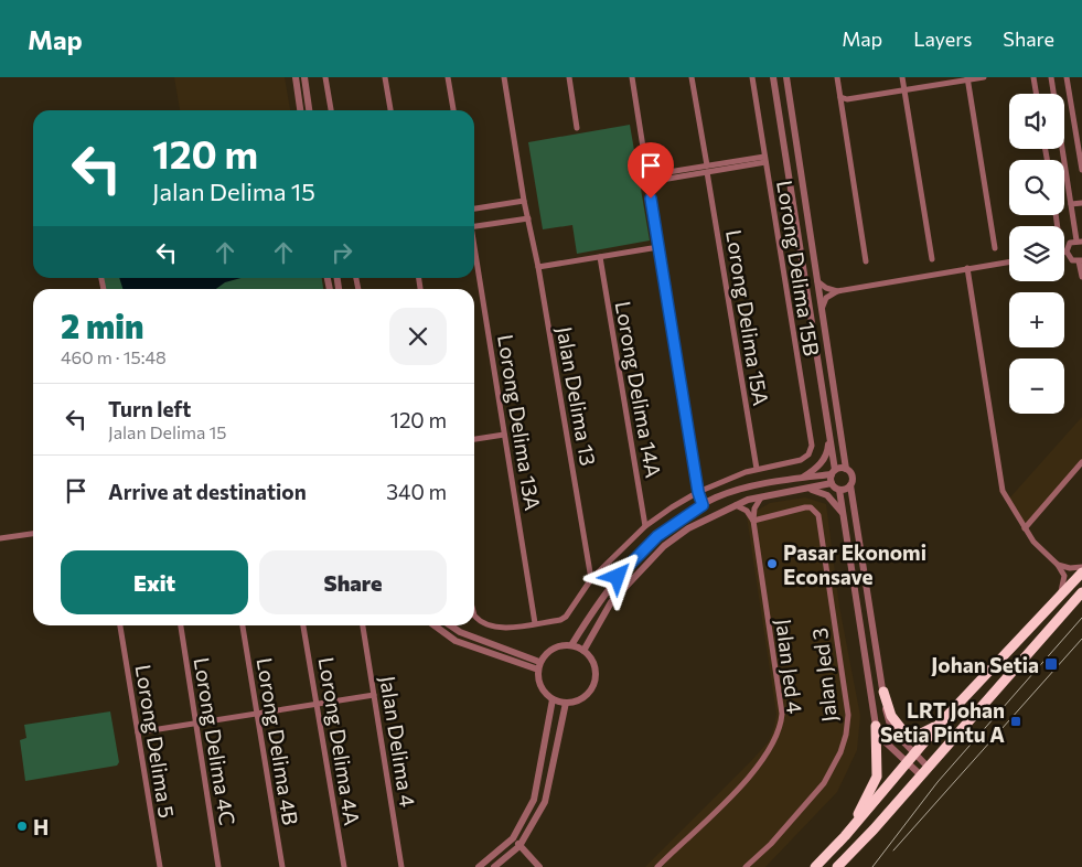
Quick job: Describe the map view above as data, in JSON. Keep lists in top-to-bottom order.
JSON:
{
  "streets": {
    "street": [
      "Lorong Delima 15B",
      "Lorong Delima 15A",
      "Lorong Delima 14A",
      "Jalan Delima 13",
      "Lorong Delima 13A",
      "Jalan Jed 4",
      "Jalan Jed 3",
      "Lorong Delima 5",
      "Lorong Delima 4C",
      "Lorong Delima 4B",
      "Lorong Delima 4A",
      "Jalan Delima 4"
    ]
  },
  "crossings": [
    ["Lorong Delima 15B", "Lorong Delima 15A"],
    ["Jalan Jed 4", "Jalan Jed 3"]
  ],
  "places": {
    "other": ["Pasar Ekonomi Econsave", "H"],
    "transit": ["Johan Setia", "LRT Johan Setia Pintu A"]
  },
  "page": {
    "header": "Map",
    "nav": ["Map", "Layers", "Share"],
    "map_buttons": ["+", "−"],
    "turn": ["120 m", "Jalan Delima 15"],
    "heading": ["2 min", "460 m · 15:48"],
    "list": [
      {
        "name": "Turn left",
        "note": "Jalan Delima 15",
        "value": "120 m"
      },
      {
        "name": "Arrive at destination",
        "value": "340 m"
      }
    ],
    "buttons": ["Exit", "Share"]
  }
}
